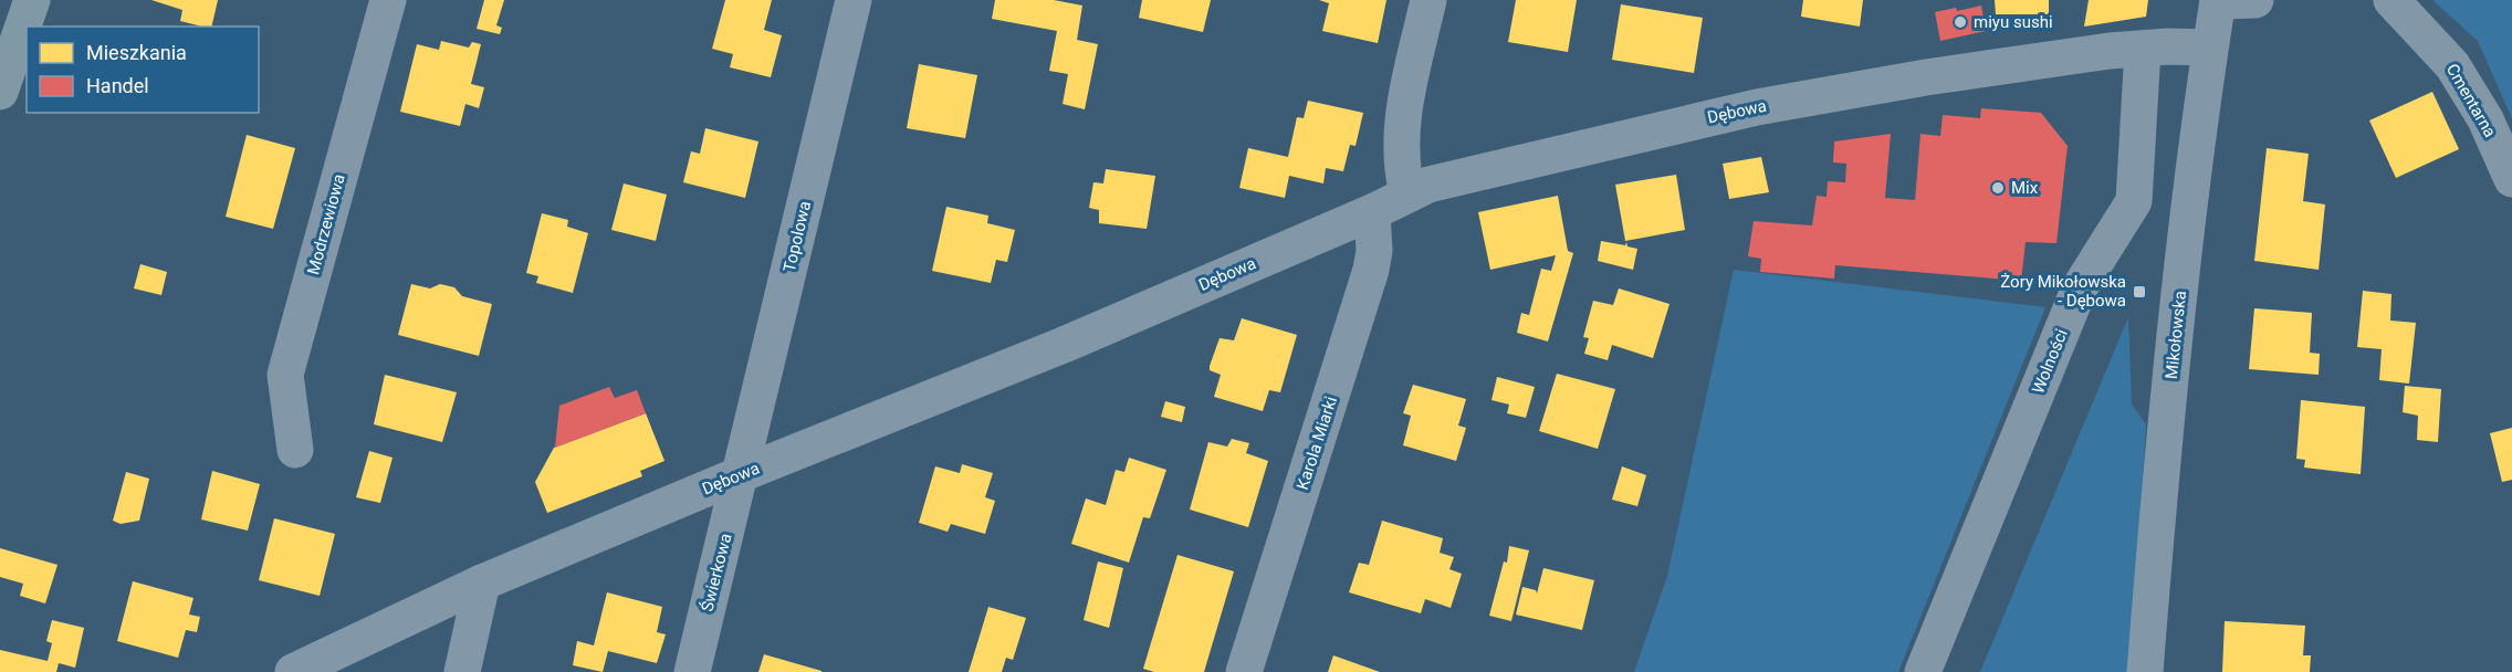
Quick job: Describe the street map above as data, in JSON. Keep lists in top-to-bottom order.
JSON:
{
  "streets": {
    "street": [
      "Cmentarna",
      "Dębowa",
      "Modrzewiowa",
      "Topolowa",
      "Mikołowska",
      "Wolności",
      "Karola Miarki",
      "Świerkowa"
    ]
  },
  "crossings": [
    ["Dębowa", "Topolowa"],
    ["Dębowa", "Mikołowska"],
    ["Dębowa", "Wolności"],
    ["Dębowa", "Karola Miarki"],
    ["Dębowa", "Świerkowa"],
    ["Topolowa", "Świerkowa"]
  ],
  "places": {
    "other": ["miyu sushi", "Mix"],
    "transit": ["Żory Mikołowska - Dębowa"]
  },
  "legend": ["Mieszkania", "Handel"]
}
